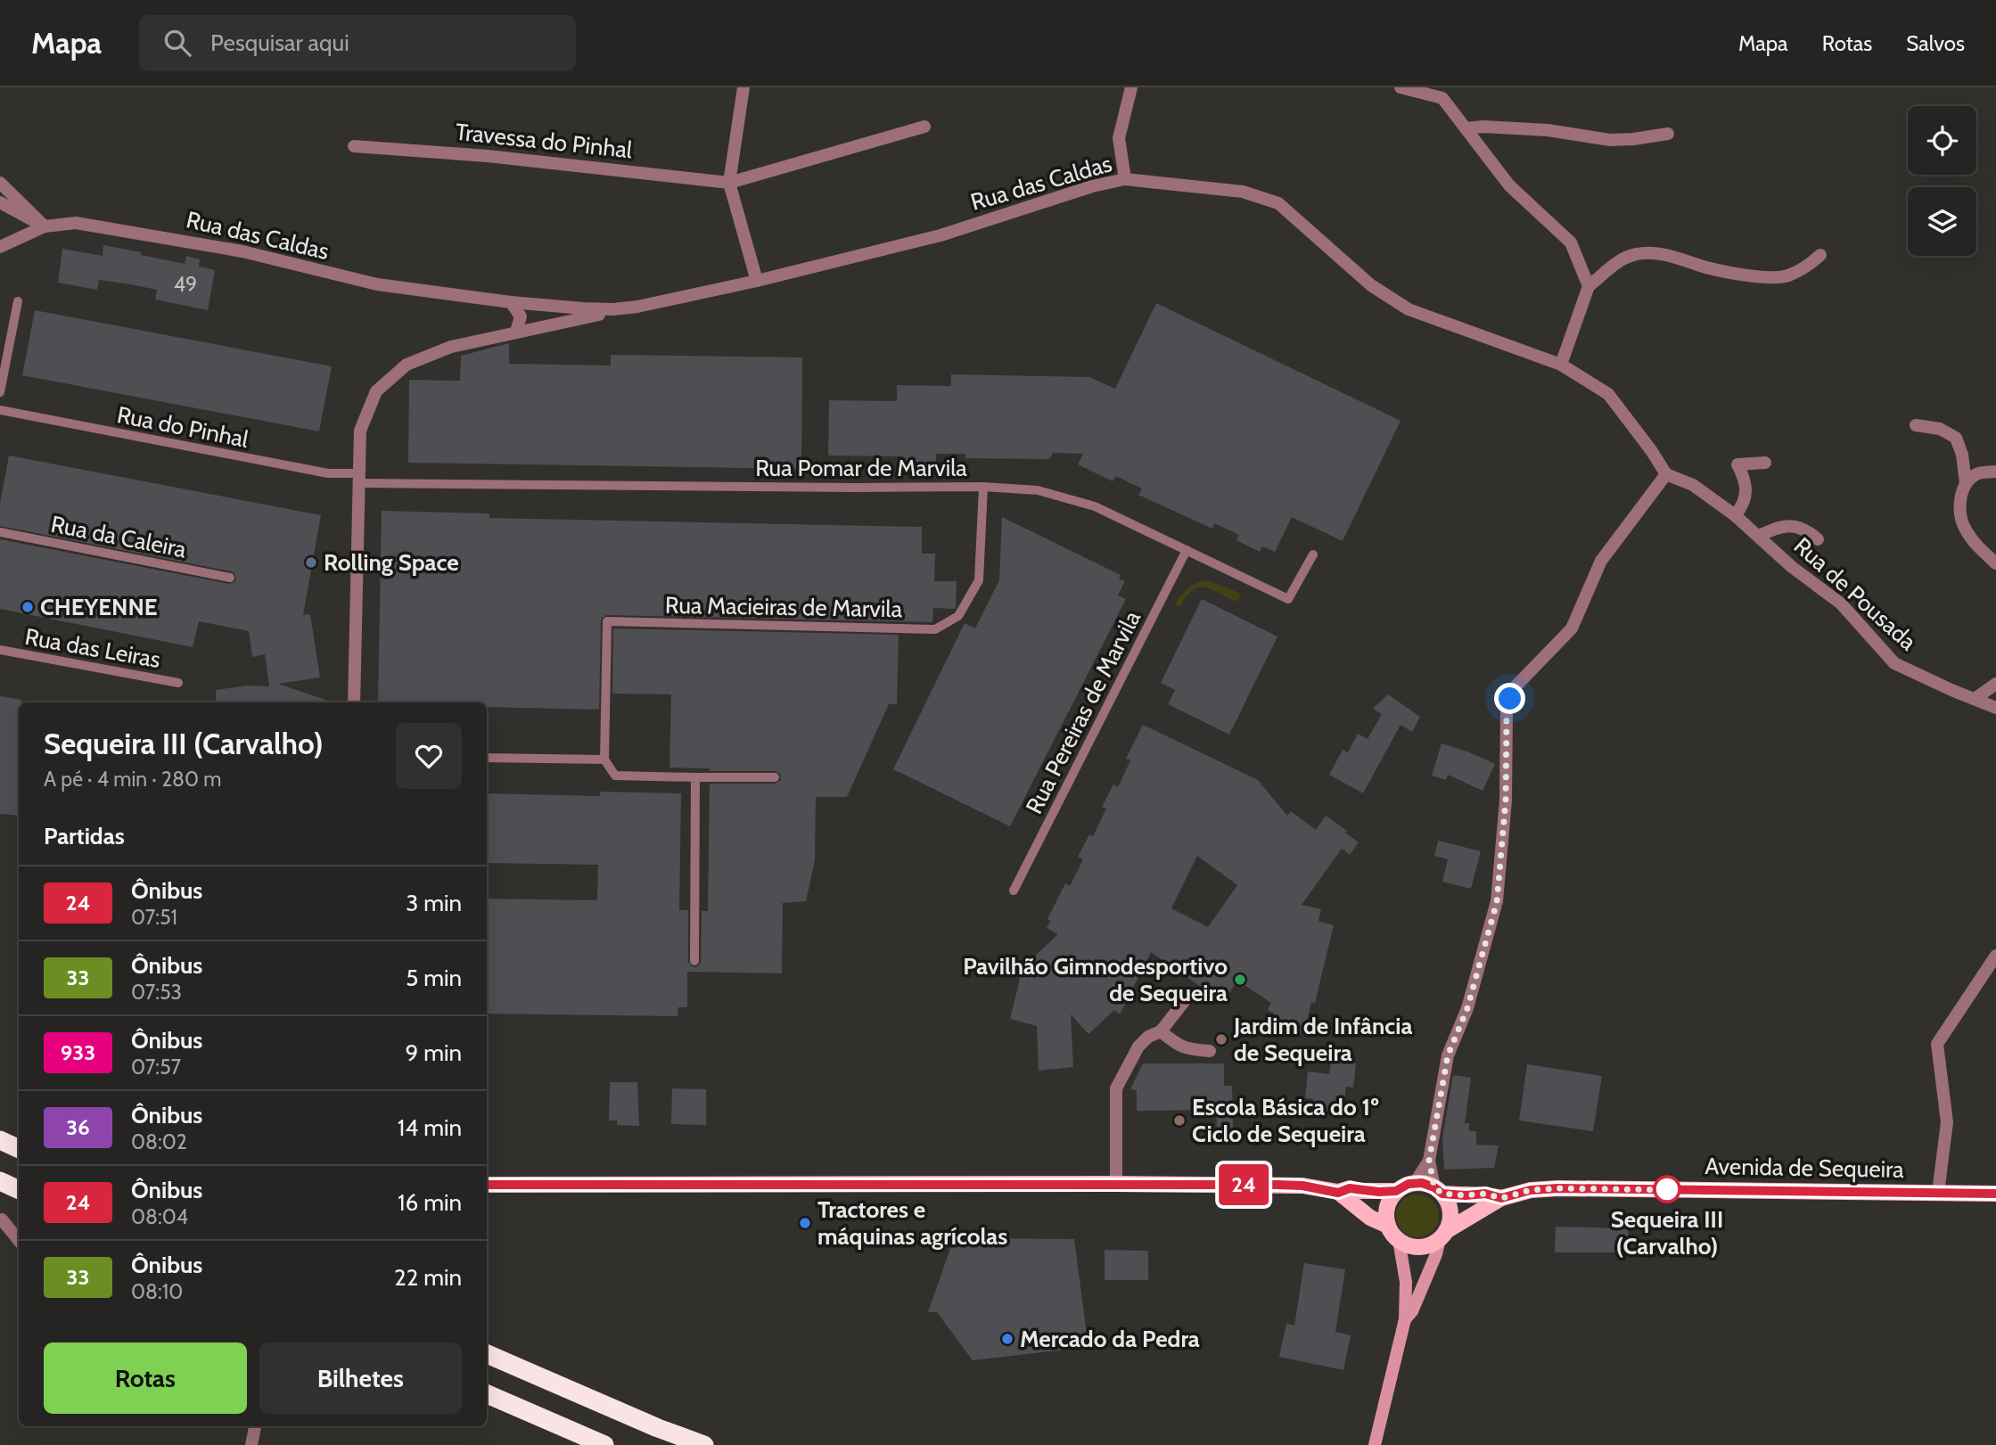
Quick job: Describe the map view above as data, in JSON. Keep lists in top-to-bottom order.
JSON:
{
  "streets": {
    "main road": ["Avenida de Sequeira"],
    "street": ["Travessa do Pinhal", "Rua das Caldas", "Rua de Pousada"],
    "lane": [
      "Rua do Pinhal",
      "Rua Pomar de Marvila",
      "Rua da Caleira",
      "Rua Macieiras de Marvila",
      "Rua das Leiras",
      "Rua Pereiras de Marvila"
    ]
  },
  "crossings": [
    ["Rua das Caldas", "Rua do Pinhal"],
    ["Rua das Caldas", "Rua Pomar de Marvila"],
    ["Rua das Caldas", "Rua de Pousada"],
    ["Rua do Pinhal", "Rua Pomar de Marvila"],
    ["Rua Pomar de Marvila", "Rua Macieiras de Marvila"],
    ["Rua Pomar de Marvila", "Rua Pereiras de Marvila"]
  ],
  "places": [
    "Rolling Space",
    "CHEYENNE",
    "Pavilhão Gimnodesportivo de Sequeira",
    "Jardim de Infância de Sequeira",
    "Escola Básica do 1º Ciclo de Sequeira",
    "Sequeira III (Carvalho)",
    "Tractores e máquinas agrícolas",
    "Mercado da Pedra"
  ],
  "lines": ["bus line 24"],
  "house_numbers": ["49"],
  "page": {
    "header": "Mapa",
    "search": "Pesquisar aqui",
    "nav": ["Mapa", "Rotas", "Salvos"],
    "on_map": "24",
    "heading": [
      ["Sequeira III (Carvalho)", "A pé · 4 min · 280 m"],
      "Partidas"
    ],
    "list": [
      {
        "mark": "24",
        "name": "Ônibus",
        "note": "07:51",
        "value": "3 min"
      },
      {
        "mark": "33",
        "name": "Ônibus",
        "note": "07:53",
        "value": "5 min"
      },
      {
        "mark": "933",
        "name": "Ônibus",
        "note": "07:57",
        "value": "9 min"
      },
      {
        "mark": "36",
        "name": "Ônibus",
        "note": "08:02",
        "value": "14 min"
      },
      {
        "mark": "24",
        "name": "Ônibus",
        "note": "08:04",
        "value": "16 min"
      },
      {
        "mark": "33",
        "name": "Ônibus",
        "note": "08:10",
        "value": "22 min"
      }
    ],
    "buttons": ["Rotas", "Bilhetes"]
  }
}
